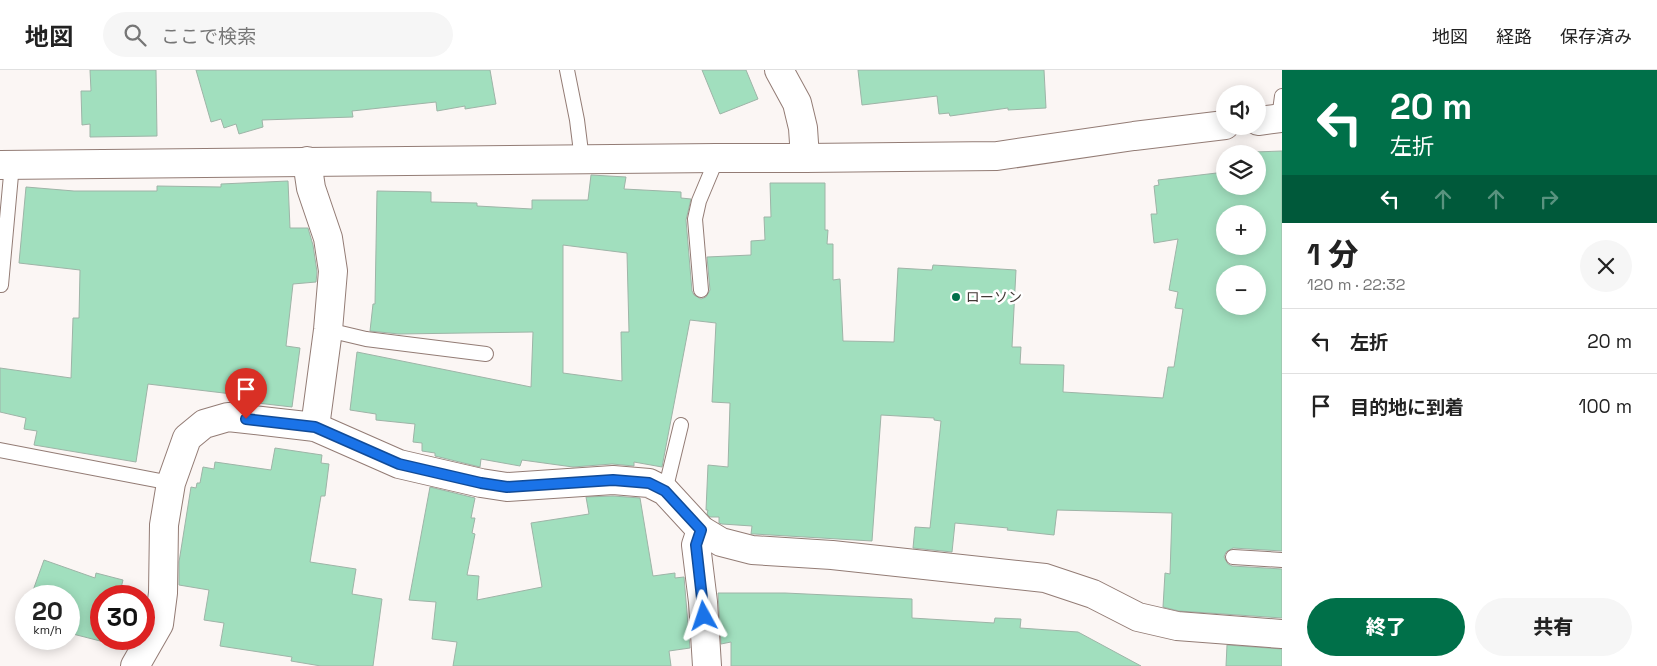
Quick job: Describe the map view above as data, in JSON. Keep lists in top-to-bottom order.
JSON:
{
  "places": ["ローソン"],
  "page": {
    "header": "地図",
    "search": "ここで検索",
    "nav": ["地図", "経路", "保存済み"],
    "turn": ["20 m", "左折"],
    "map_buttons": ["+", "−"],
    "heading": ["1 分", "120 m · 22:32"],
    "list": [
      {
        "name": "左折",
        "value": "20 m"
      },
      {
        "name": "目的地に到着",
        "value": "100 m"
      }
    ],
    "speed": "20 km/h",
    "limit": "30",
    "buttons": ["終了", "共有"]
  }
}
